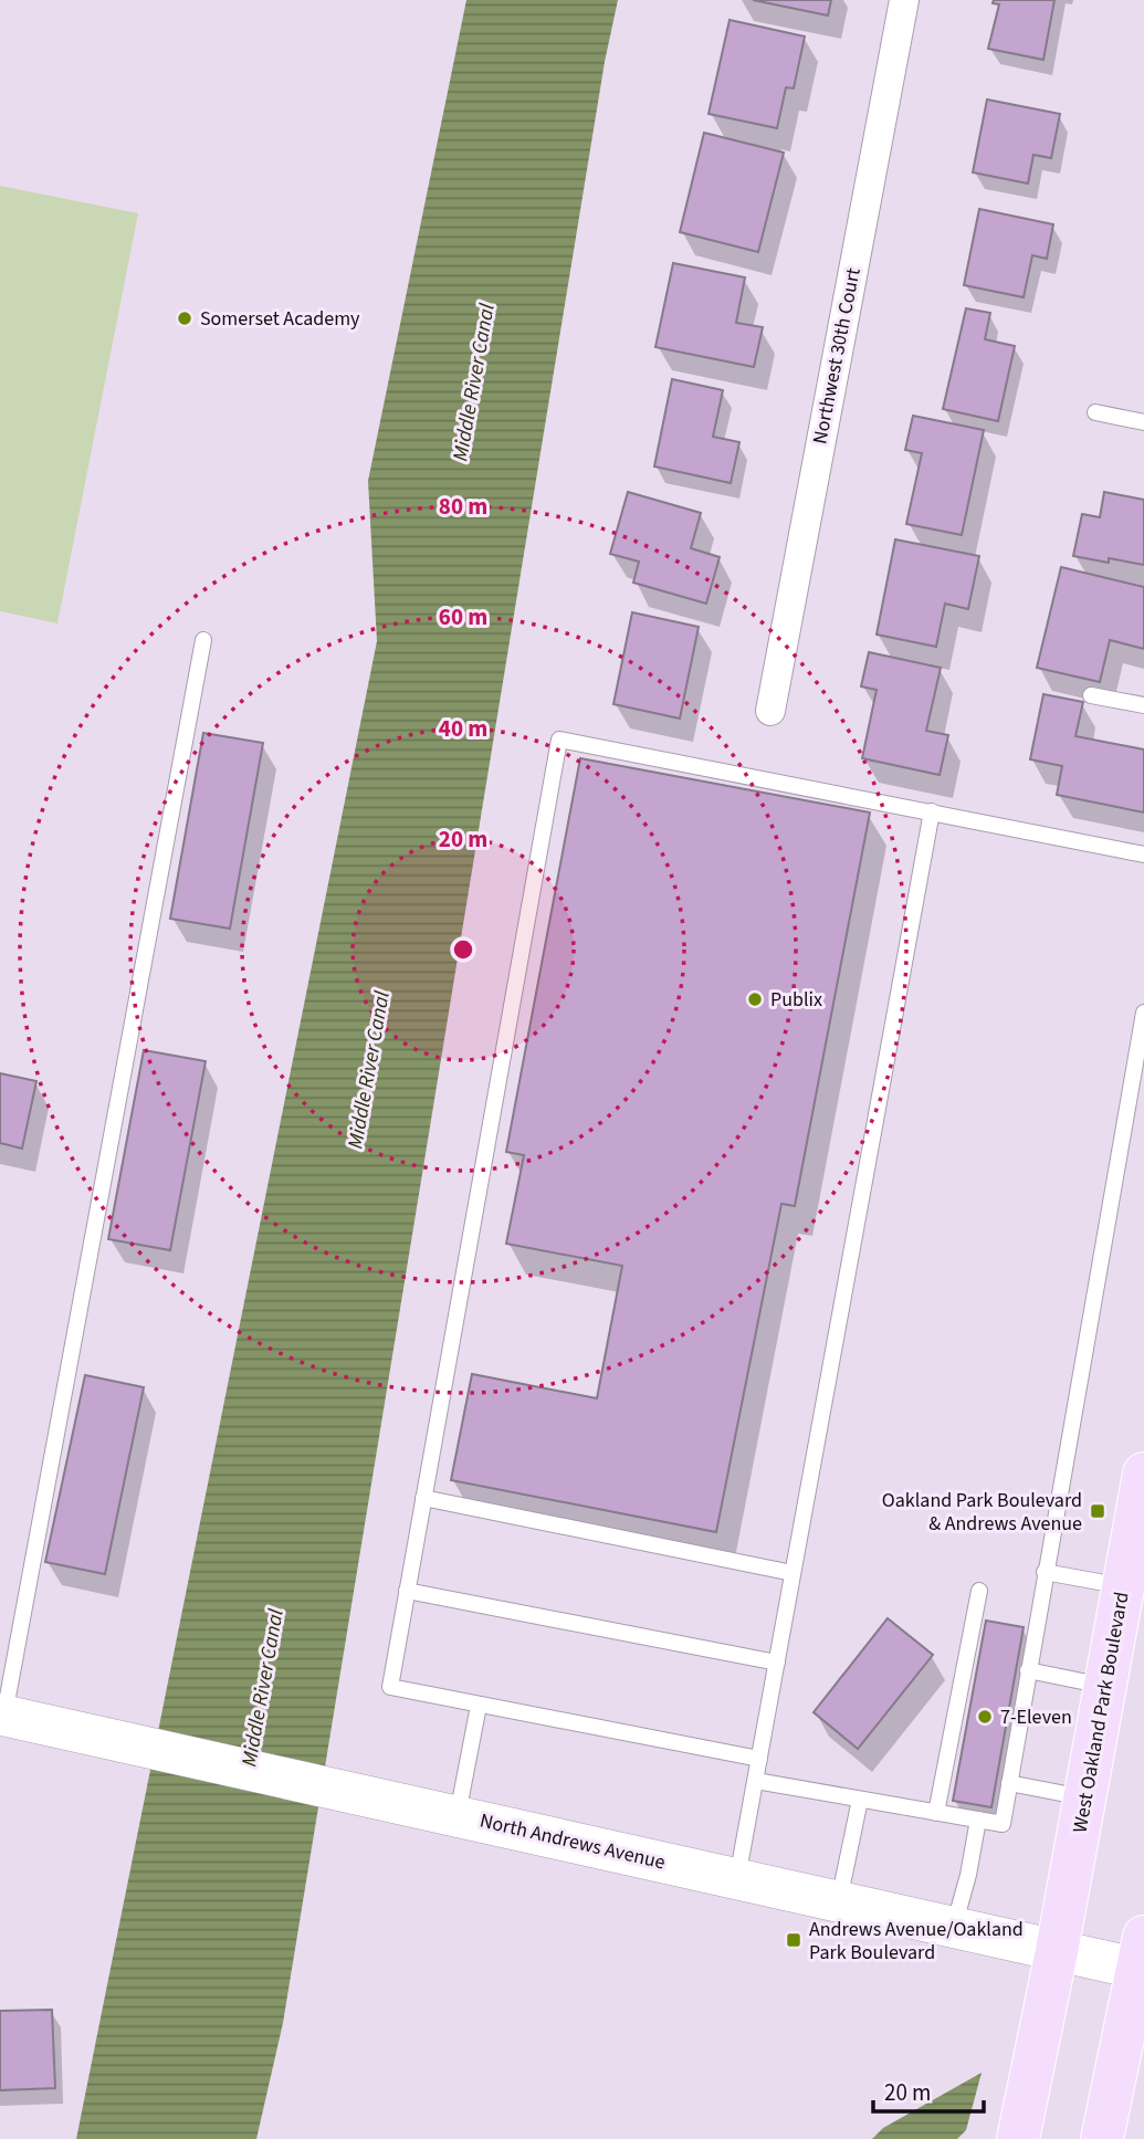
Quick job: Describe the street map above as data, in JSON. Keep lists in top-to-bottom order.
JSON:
{
  "streets": {
    "main road": ["West Oakland Park Boulevard", "North Andrews Avenue"],
    "street": ["Northwest 30th Court"]
  },
  "crossings": [
    ["West Oakland Park Boulevard", "North Andrews Avenue"]
  ],
  "water": ["Middle River Canal"],
  "places": {
    "other": ["Somerset Academy", "Publix", "7-Eleven"],
    "transit": ["Oakland Park Boulevard & Andrews Avenue", "Andrews Avenue/Oakland Park Boulevard"]
  },
  "scale_bar": "20 m",
  "rings": [
    "80 m",
    "60 m",
    "40 m",
    "20 m"
  ]
}
